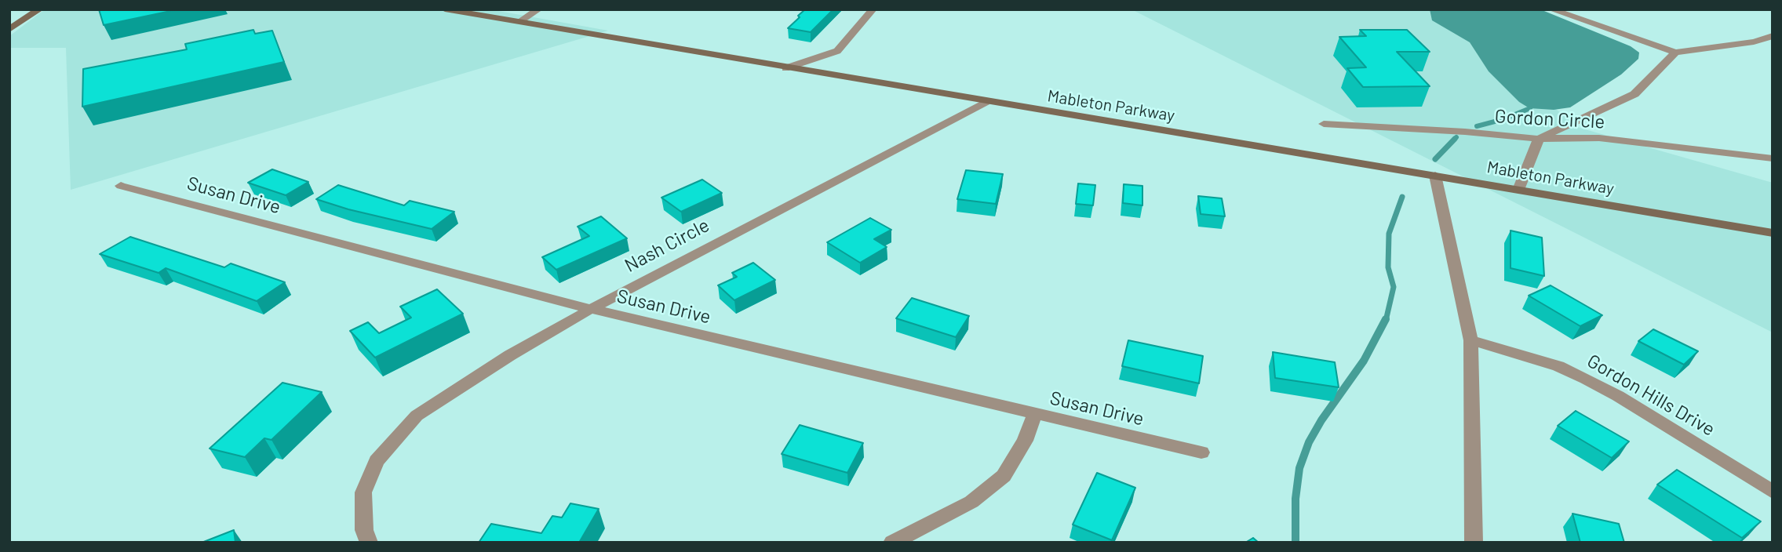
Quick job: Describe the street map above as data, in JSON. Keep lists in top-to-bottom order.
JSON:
{
  "streets": {
    "main road": ["Mableton Parkway"],
    "street": [
      "Gordon Circle",
      "Susan Drive",
      "Nash Circle",
      "Gordon Hills Drive"
    ]
  },
  "crossings": [
    ["Mableton Parkway", "Nash Circle"],
    ["Susan Drive", "Nash Circle"]
  ]
}
